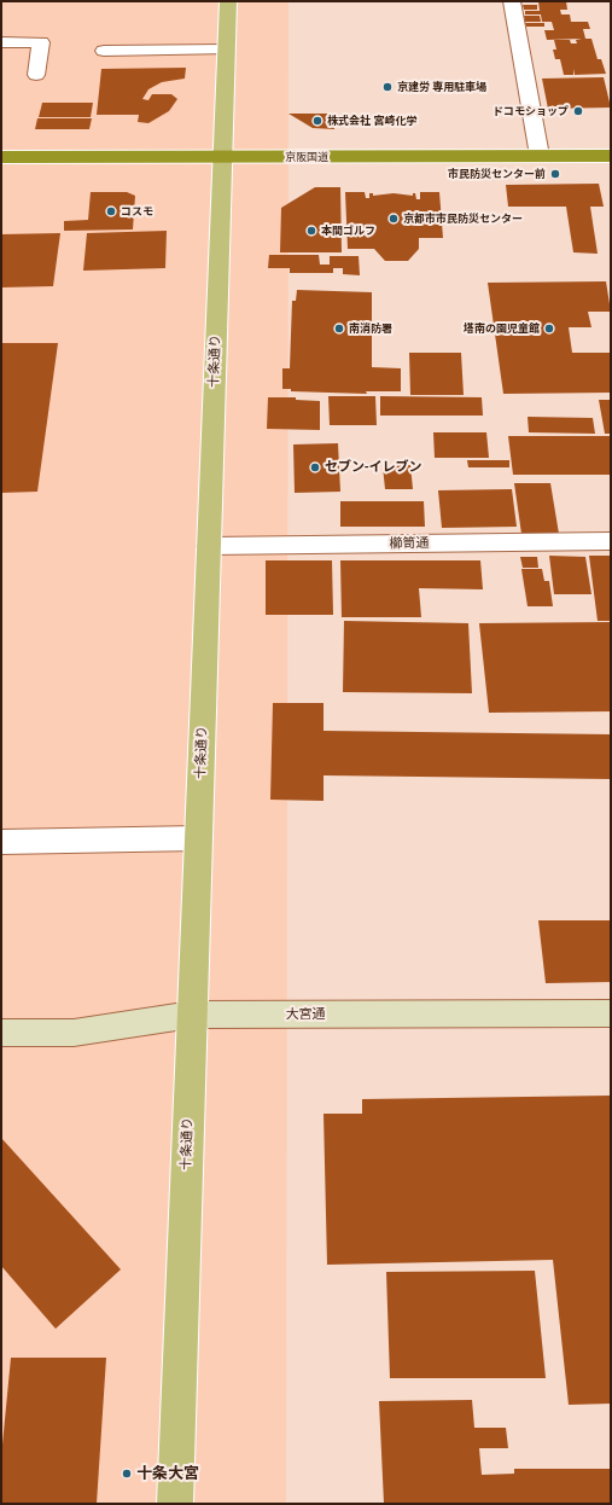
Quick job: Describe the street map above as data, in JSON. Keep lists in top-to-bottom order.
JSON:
{
  "streets": {
    "highway": ["京阪国道"],
    "main road": ["十条通り"],
    "street": ["櫛笥通", "大宮通"]
  },
  "crossings": [
    ["京阪国道", "十条通り"],
    ["十条通り", "櫛笥通"],
    ["十条通り", "大宮通"]
  ],
  "places": [
    "京建労 専用駐車場",
    "ドコモショップ",
    "株式会社 宮崎化学",
    "市民防災センター前",
    "コスモ",
    "京都市市民防災センター",
    "本間ゴルフ",
    "南消防署",
    "塔南の園児童館",
    "セブン-イレブン",
    "十条大宮"
  ]
}
